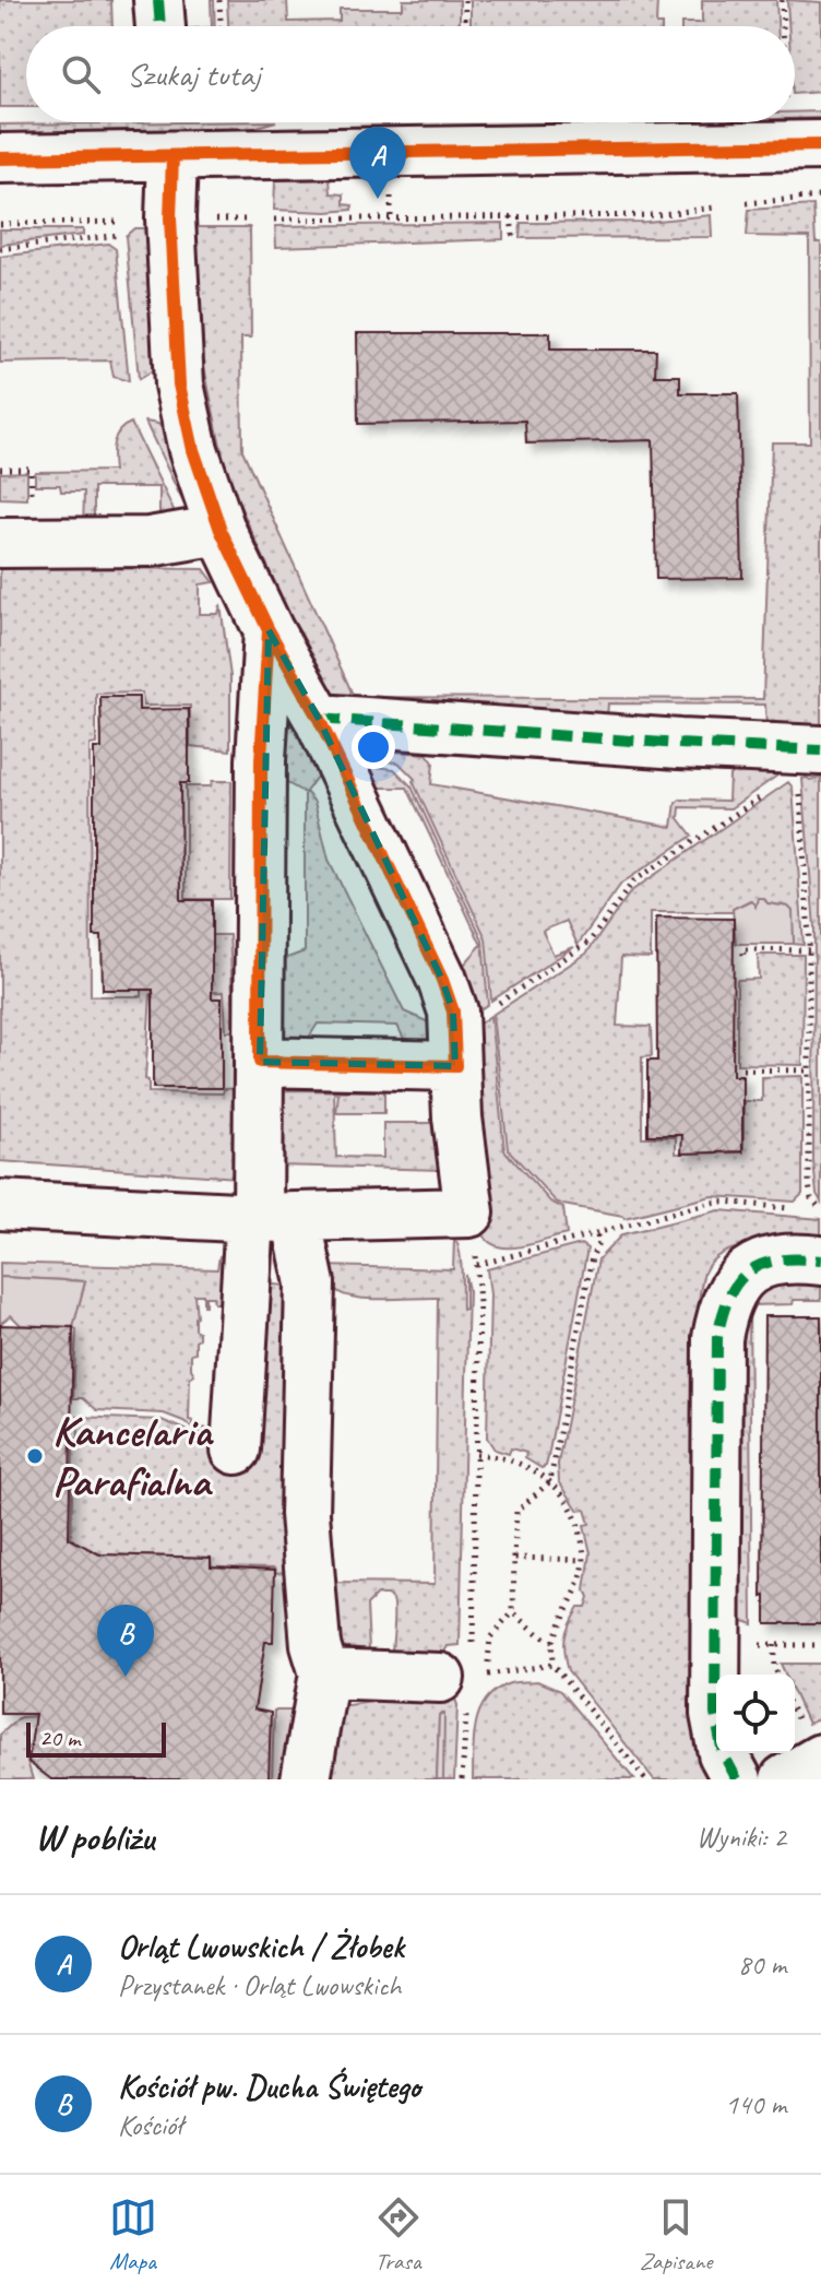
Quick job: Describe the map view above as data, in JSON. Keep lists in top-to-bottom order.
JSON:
{
  "places": ["Kancelaria Parafialna"],
  "scale_bar": "20 m",
  "page": {
    "search": "Szukaj tutaj",
    "pins": ["A", "B"],
    "scale": "20 m",
    "heading": ["W pobliżu", "Wyniki: 2"],
    "list": [
      {
        "mark": "A",
        "name": "Orląt Lwowskich / Żłobek",
        "note": "Przystanek · Orląt Lwowskich",
        "value": "80 m"
      },
      {
        "mark": "B",
        "name": "Kościół pw. Ducha Świętego",
        "note": "Kościół",
        "value": "140 m"
      }
    ],
    "nav": ["Mapa", "Trasa", "Zapisane"]
  }
}
